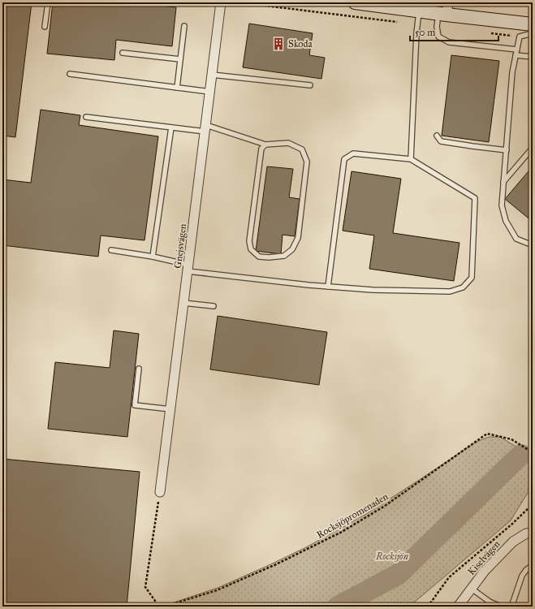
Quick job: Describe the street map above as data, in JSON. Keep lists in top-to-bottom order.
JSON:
{
  "streets": {
    "street": ["Gnejsvägen", "Kiselvägen"],
    "path": ["Rocksjöpromenaden"]
  },
  "parks": ["Rocksjön"],
  "places": {
    "building": ["Skoda"]
  },
  "scale_bar": "50 m"
}
